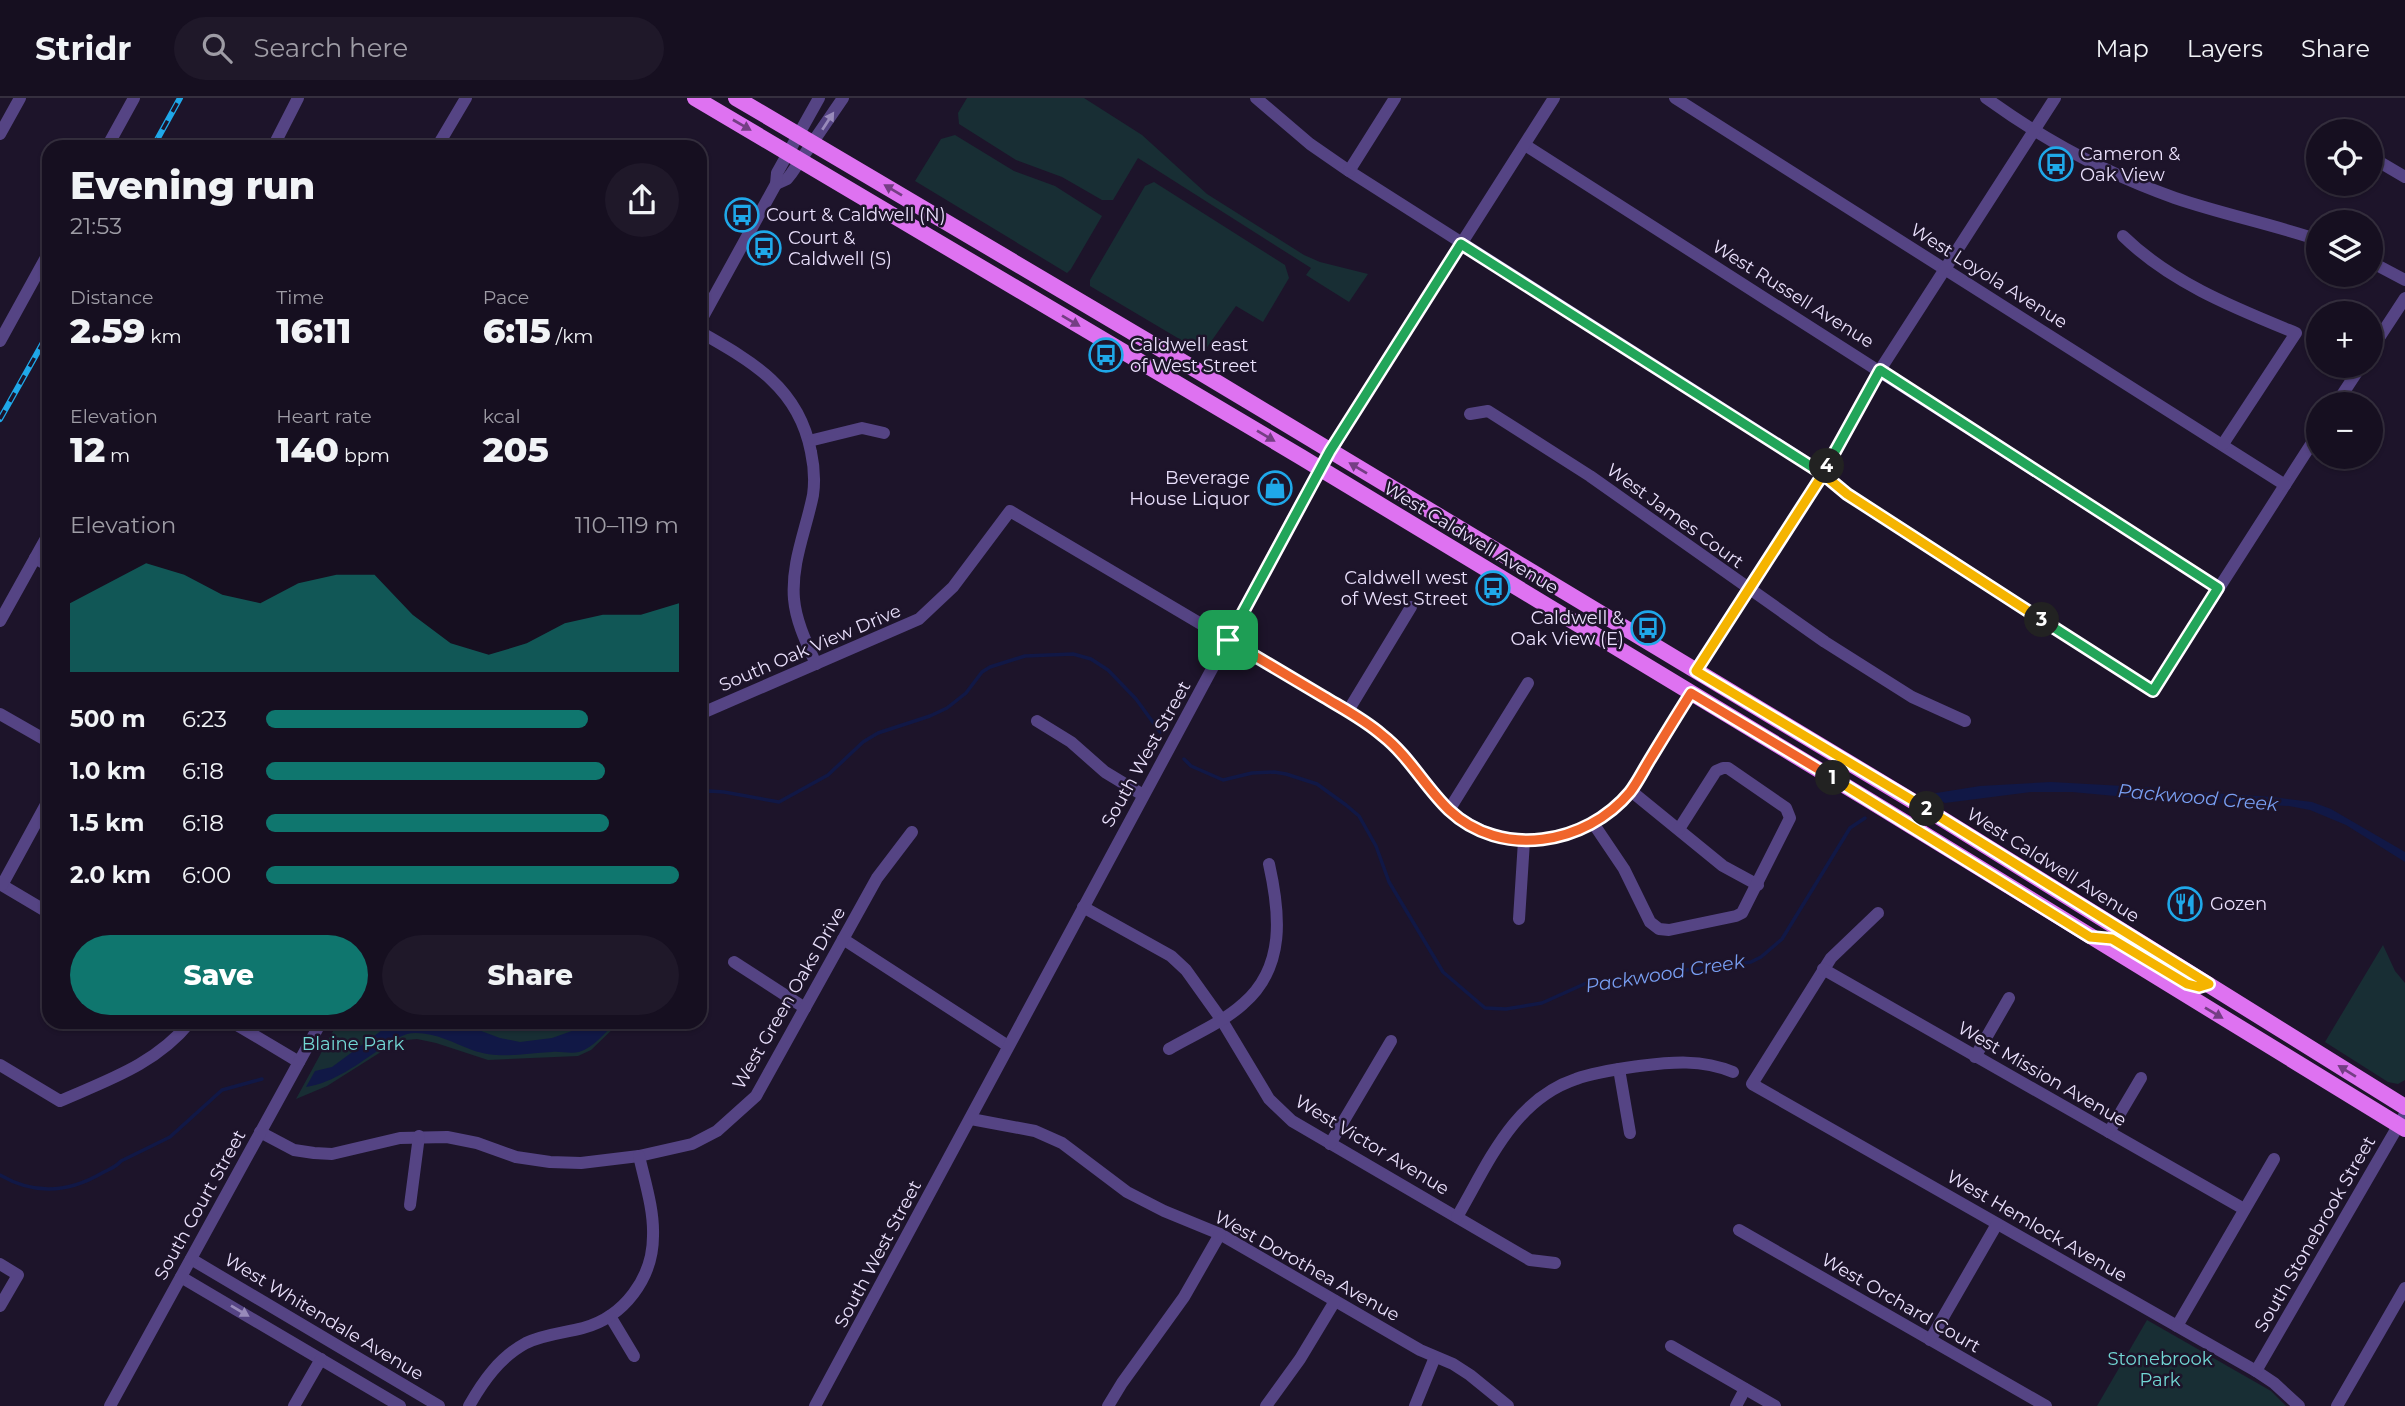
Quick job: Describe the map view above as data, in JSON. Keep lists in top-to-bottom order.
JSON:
{
  "streets": {
    "main road": ["West Caldwell Avenue"],
    "street": [
      "West Loyola Avenue",
      "West Russell Avenue",
      "West James Court",
      "South Oak View Drive",
      "South West Street",
      "West Green Oaks Drive",
      "West Mission Avenue",
      "West Victor Avenue",
      "South Court Street",
      "West Hemlock Avenue",
      "South Stonebrook Street",
      "West Dorothea Avenue",
      "West Orchard Court",
      "West Whitendale Avenue"
    ]
  },
  "crossings": [
    ["West Russell Avenue", "South West Street"],
    ["West Caldwell Avenue", "South West Street"],
    ["West Caldwell Avenue", "South Stonebrook Street"],
    ["South Oak View Drive", "South West Street"],
    ["South West Street", "West Victor Avenue"],
    ["South West Street", "West Dorothea Avenue"],
    ["West Green Oaks Drive", "South Court Street"],
    ["West Mission Avenue", "West Hemlock Avenue"],
    ["South Court Street", "West Whitendale Avenue"],
    ["West Hemlock Avenue", "South Stonebrook Street"]
  ],
  "water": ["Packwood Creek"],
  "parks": ["Blaine Park", "Stonebrook Park"],
  "places": {
    "bus stop": [
      "Cameron & Oak View",
      "Court & Caldwell (N)",
      "Court & Caldwell (S)",
      "Caldwell east of West Street",
      "Caldwell west of West Street",
      "Caldwell & Oak View (E)"
    ],
    "shop": ["Beverage House Liquor"],
    "restaurant": ["Gozen"]
  },
  "page": {
    "header": "Stridr",
    "search": "Search here",
    "nav": ["Map", "Layers", "Share"],
    "map_buttons": ["+", "−"],
    "heading": ["Evening run", "21:53"],
    "stats": [
      ["Distance", "2.59 km"],
      ["Time", "16:11"],
      ["Pace", "6:15 /km"],
      ["Elevation", "12 m"],
      ["Heart rate", "140 bpm"],
      ["kcal", "205"]
    ],
    "pins": [
      "4",
      "3",
      "1",
      "2"
    ],
    "chart": ["Elevation", "110–119 m"],
    "list": [
      {
        "name": "500 m",
        "note": "6:23"
      },
      {
        "name": "1.0 km",
        "note": "6:18"
      },
      {
        "name": "1.5 km",
        "note": "6:18"
      },
      {
        "name": "2.0 km",
        "note": "6:00"
      }
    ],
    "buttons": ["Save", "Share"]
  }
}
